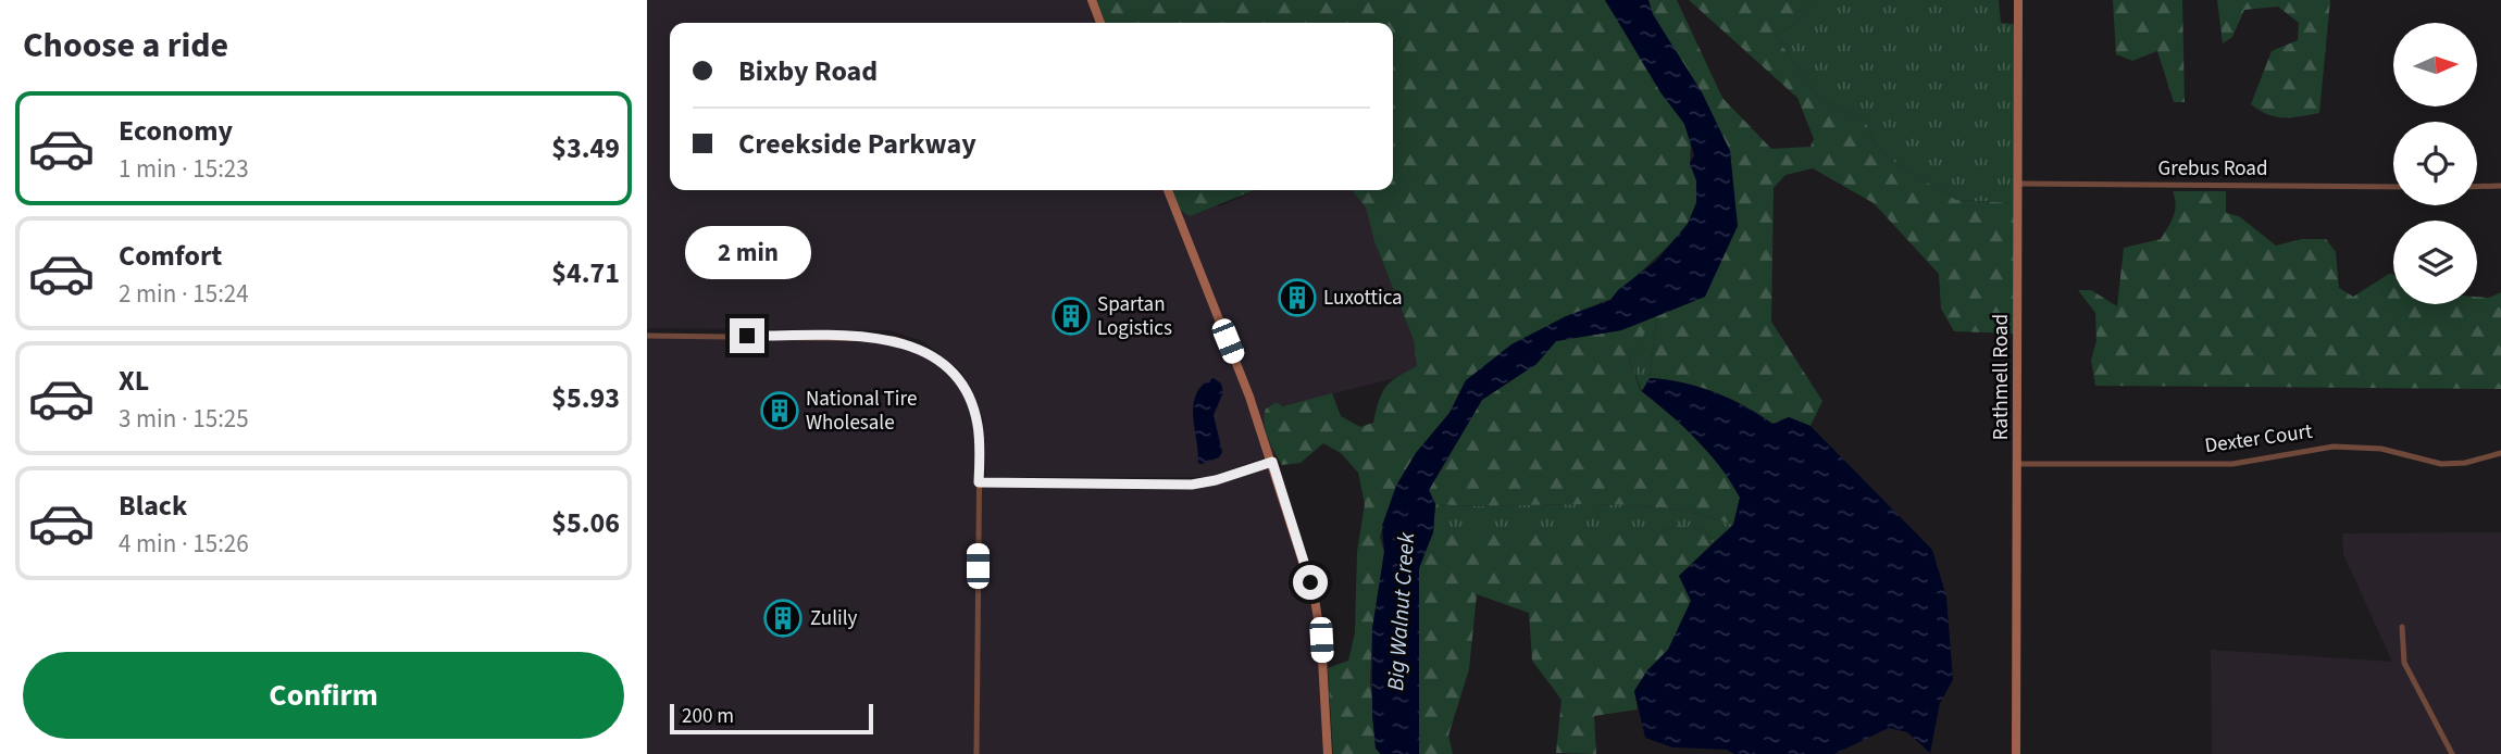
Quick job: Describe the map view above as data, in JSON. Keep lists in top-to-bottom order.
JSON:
{
  "streets": {
    "street": ["Grebus Road", "Rathmell Road", "Dexter Court"]
  },
  "crossings": [
    ["Grebus Road", "Rathmell Road"],
    ["Rathmell Road", "Dexter Court"]
  ],
  "water": ["Big Walnut Creek"],
  "places": {
    "building": [
      "Luxottica",
      "Spartan Logistics",
      "National Tire Wholesale",
      "Zulily"
    ]
  },
  "scale_bar": "200 m",
  "north": "right",
  "page": {
    "heading": "Choose a ride",
    "banner": ["Bixby Road", "Creekside Parkway"],
    "list": [
      {
        "name": "Economy",
        "note": "1 min · 15:23",
        "value": "$3.49"
      },
      {
        "name": "Comfort",
        "note": "2 min · 15:24",
        "value": "$4.71"
      },
      {
        "name": "XL",
        "note": "3 min · 15:25",
        "value": "$5.93"
      },
      {
        "name": "Black",
        "note": "4 min · 15:26",
        "value": "$5.06"
      }
    ],
    "bubble": "2 min",
    "buttons": "Confirm",
    "scale": "200 m"
  }
}
